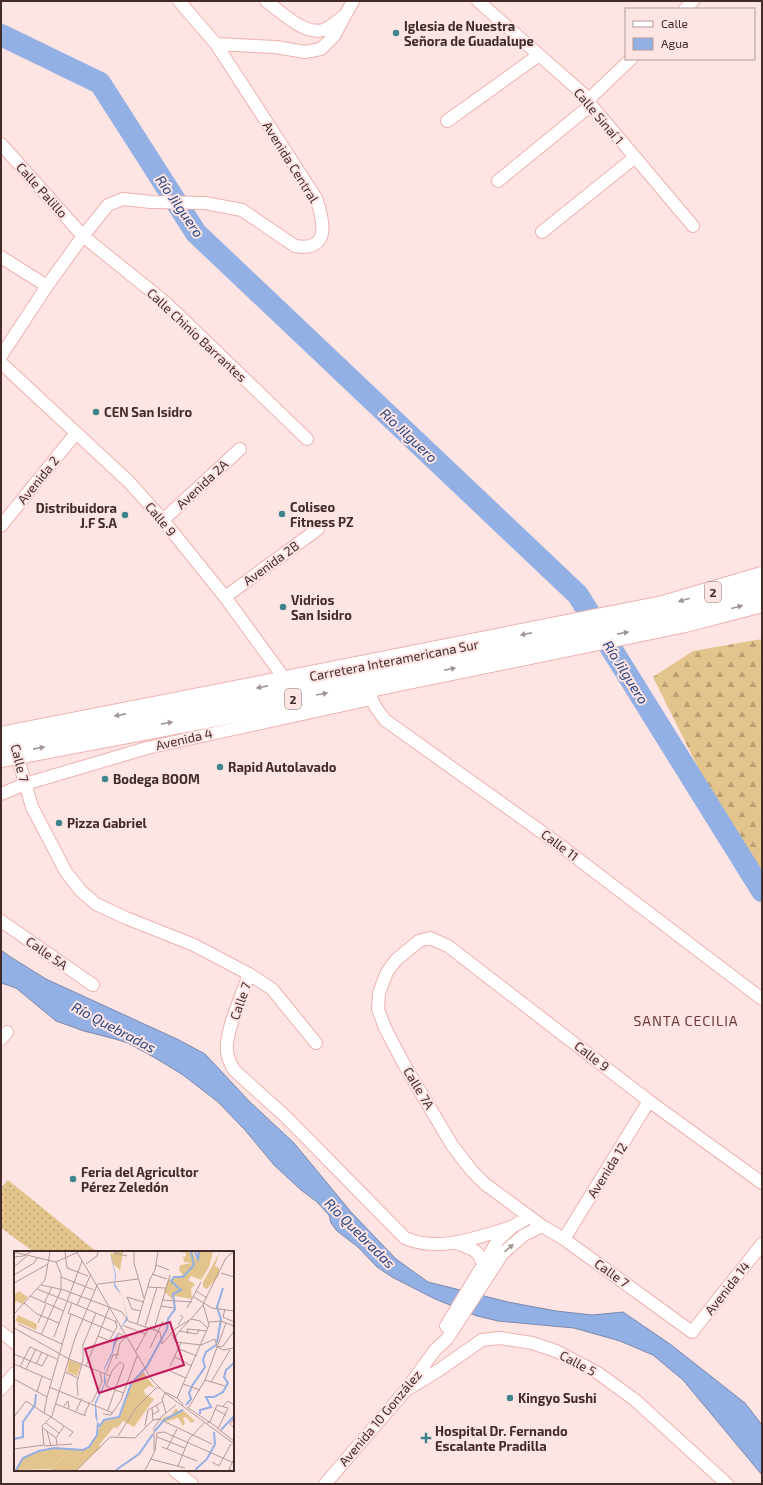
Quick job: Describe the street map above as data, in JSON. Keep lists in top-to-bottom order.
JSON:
{
  "streets": {
    "highway": ["2", "Carretera Interamericana Sur"],
    "street": [
      "Calle Sinaí 1",
      "Avenida Central",
      "Calle Palillo",
      "Calle Chinio Barrantes",
      "Avenida 2",
      "Avenida 2A",
      "Calle 9",
      "Avenida 2B",
      "Avenida 4",
      "Calle 7",
      "Calle 11",
      "Calle 5A",
      "Calle 7A",
      "Avenida 12",
      "Avenida 14",
      "Calle 5",
      "Avenida 10 González"
    ]
  },
  "crossings": [
    ["Avenida Central", "Calle Palillo"],
    ["Avenida Central", "Calle Chinio Barrantes"],
    ["Calle Palillo", "Calle Chinio Barrantes"],
    ["Avenida 2", "Calle 9"],
    ["Avenida 2A", "Calle 9"],
    ["Calle 9", "Avenida 2B"],
    ["Calle 9", "Carretera Interamericana Sur"],
    ["Calle 9", "Calle 7A"],
    ["Calle 9", "Avenida 12"],
    ["Carretera Interamericana Sur", "Avenida 4"],
    ["Carretera Interamericana Sur", "Calle 7"],
    ["Carretera Interamericana Sur", "Calle 11"],
    ["Avenida 4", "Calle 7"],
    ["Avenida 4", "Calle 11"],
    ["Calle 7", "Calle 7A"],
    ["Calle 7", "Avenida 12"],
    ["Calle 7", "Avenida 14"],
    ["Calle 7", "Avenida 10 González"],
    ["Calle 7A", "Avenida 10 González"],
    ["Calle 5", "Avenida 10 González"]
  ],
  "districts": ["SANTA CECILIA"],
  "water": ["Río Jilguero", "Río Quebradas"],
  "places": {
    "other": [
      "Iglesia de Nuestra Señora de Guadalupe",
      "CEN San Isidro",
      "Coliseo Fitness PZ",
      "Distribuidora J.F S.A",
      "Vidrios San Isidro",
      "Rapid Autolavado",
      "Bodega BOOM",
      "Pizza Gabriel",
      "Feria del Agricultor Pérez Zeledón",
      "Kingyo Sushi"
    ],
    "health": ["Hospital Dr. Fernando Escalante Pradilla"]
  },
  "legend": ["Calle", "Agua"]
}
